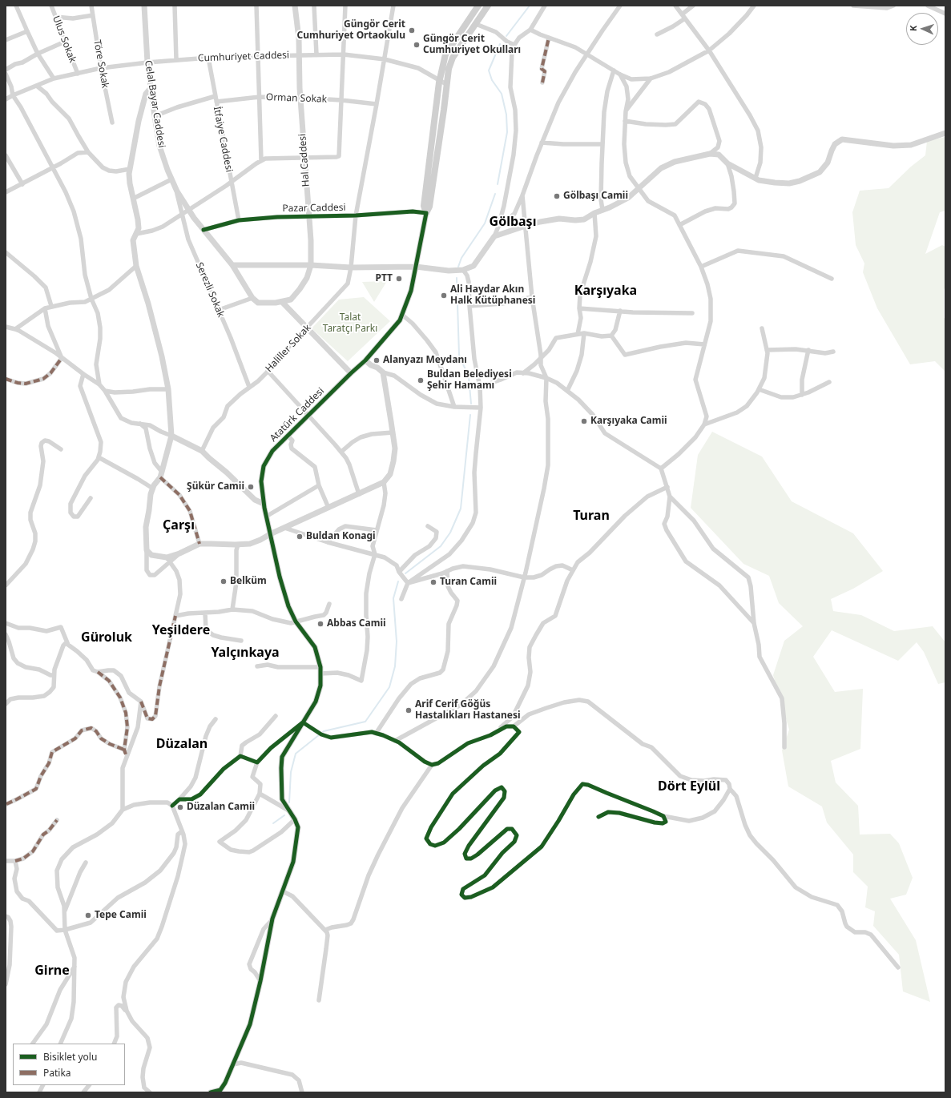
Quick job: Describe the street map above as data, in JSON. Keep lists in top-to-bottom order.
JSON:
{
  "streets": {
    "street": [
      "Ulus Sokak",
      "Cumhuriyet Caddesi",
      "Töre Sokak",
      "Orman Sokak",
      "Celal Bayar Caddesi",
      "İtfaiye Caddesi",
      "Hal Caddesi",
      "Pazar Caddesi",
      "Serezli Sokak",
      "Haliller Sokak",
      "Atatürk Caddesi"
    ]
  },
  "crossings": [
    ["Ulus Sokak", "Cumhuriyet Caddesi"],
    ["Cumhuriyet Caddesi", "Töre Sokak"],
    ["Cumhuriyet Caddesi", "Celal Bayar Caddesi"],
    ["Cumhuriyet Caddesi", "İtfaiye Caddesi"],
    ["Cumhuriyet Caddesi", "Hal Caddesi"],
    ["Cumhuriyet Caddesi", "Haliller Sokak"],
    ["Orman Sokak", "Celal Bayar Caddesi"],
    ["Orman Sokak", "İtfaiye Caddesi"],
    ["Orman Sokak", "Hal Caddesi"],
    ["Orman Sokak", "Haliller Sokak"],
    ["Celal Bayar Caddesi", "Pazar Caddesi"],
    ["Celal Bayar Caddesi", "Serezli Sokak"],
    ["İtfaiye Caddesi", "Pazar Caddesi"],
    ["Hal Caddesi", "Pazar Caddesi"],
    ["Pazar Caddesi", "Haliller Sokak"],
    ["Pazar Caddesi", "Atatürk Caddesi"],
    ["Serezli Sokak", "Haliller Sokak"]
  ],
  "districts": [
    "Gölbaşı",
    "Karşıyaka",
    "Turan",
    "Çarşı",
    "Yeşildere",
    "Güroluk",
    "Yalçınkaya",
    "Düzalan",
    "Dört Eylül",
    "Girne"
  ],
  "parks": ["Talat Taratçı Parkı"],
  "places": [
    "Güngör Cerit Cumhuriyet Ortaokulu",
    "Güngör Cerit Cumhuriyet Okulları",
    "Gölbaşı Camii",
    "PTT",
    "Ali Haydar Akın Halk Kütüphanesi",
    "Alanyazı Meydanı",
    "Buldan Belediyesi Şehir Hamamı",
    "Karşıyaka Camii",
    "Şükür Camii",
    "Buldan Konagi",
    "Belküm",
    "Turan Camii",
    "Abbas Camii",
    "Arif Cerif Göğüs Hastalıkları Hastanesi",
    "Düzalan Camii",
    "Tepe Camii"
  ],
  "legend": ["Bisiklet yolu", "Patika"],
  "north": "left"
}
